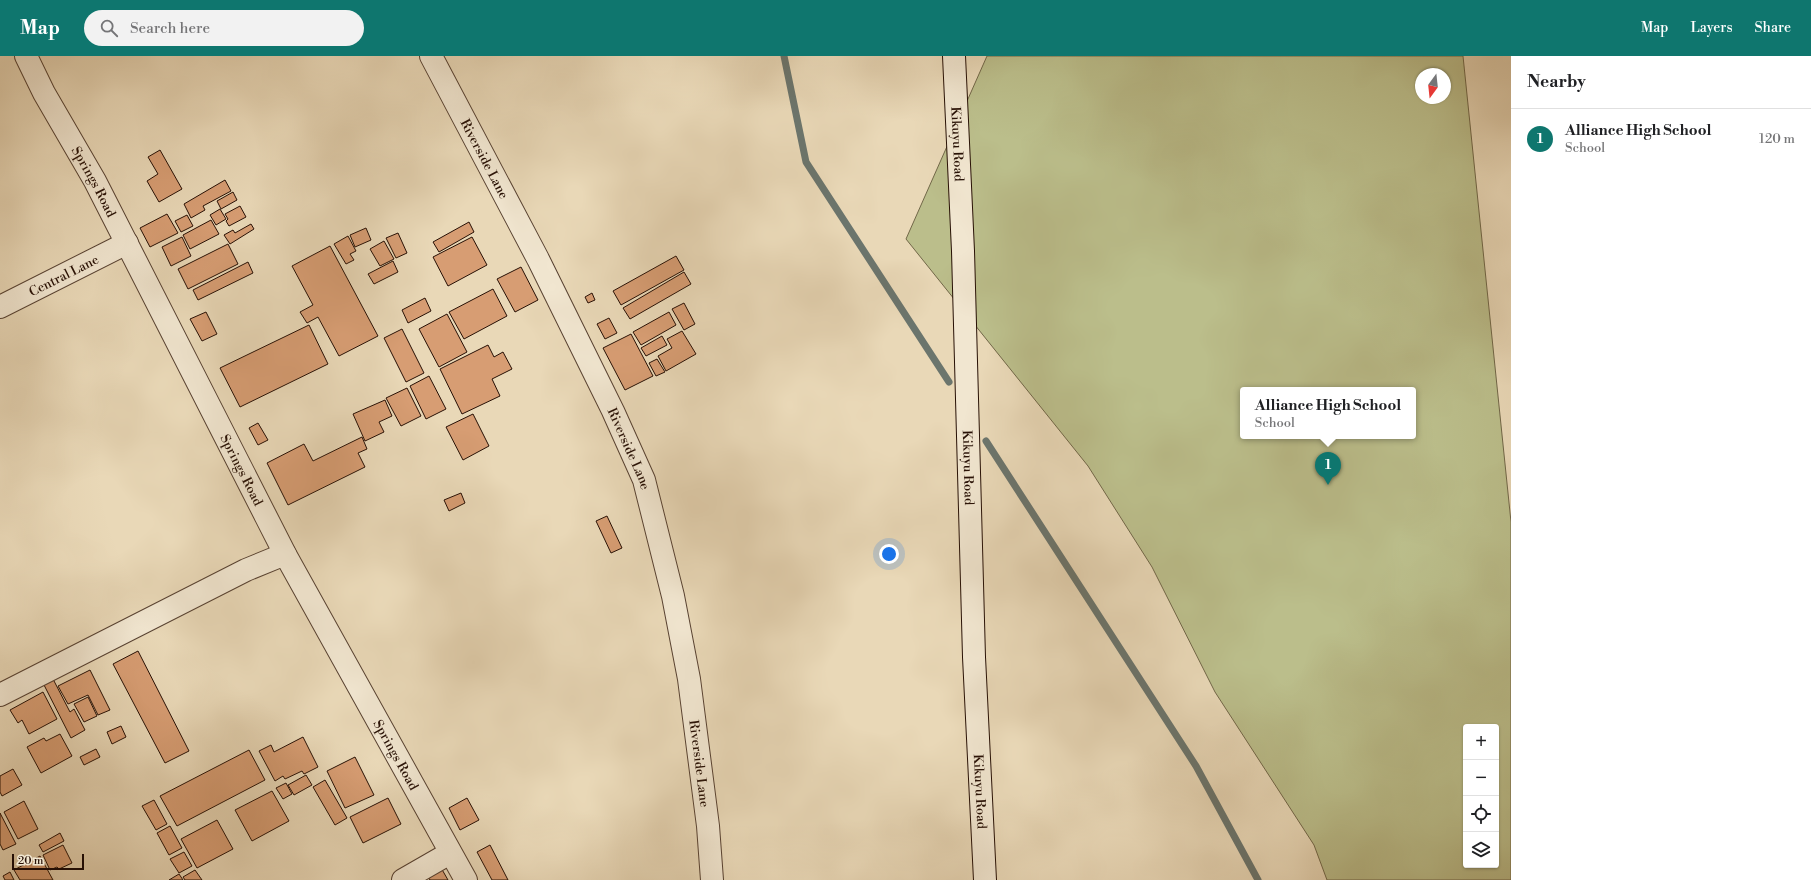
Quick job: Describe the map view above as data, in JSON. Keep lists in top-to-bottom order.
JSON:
{
  "streets": {
    "street": [
      "Kikuyu Road",
      "Riverside Lane",
      "Springs Road",
      "Central Lane"
    ]
  },
  "crossings": [
    ["Springs Road", "Central Lane"]
  ],
  "scale_bar": "20 m",
  "north": "bottom",
  "page": {
    "header": "Map",
    "search": "Search here",
    "nav": ["Map", "Layers", "Share"],
    "heading": "Nearby",
    "list": [
      {
        "mark": "1",
        "name": "Alliance High School",
        "note": "School",
        "value": "120 m"
      }
    ],
    "popup": ["Alliance High School", "School"],
    "pins": "1",
    "map_buttons": ["+", "−"],
    "scale": "20 m"
  }
}
